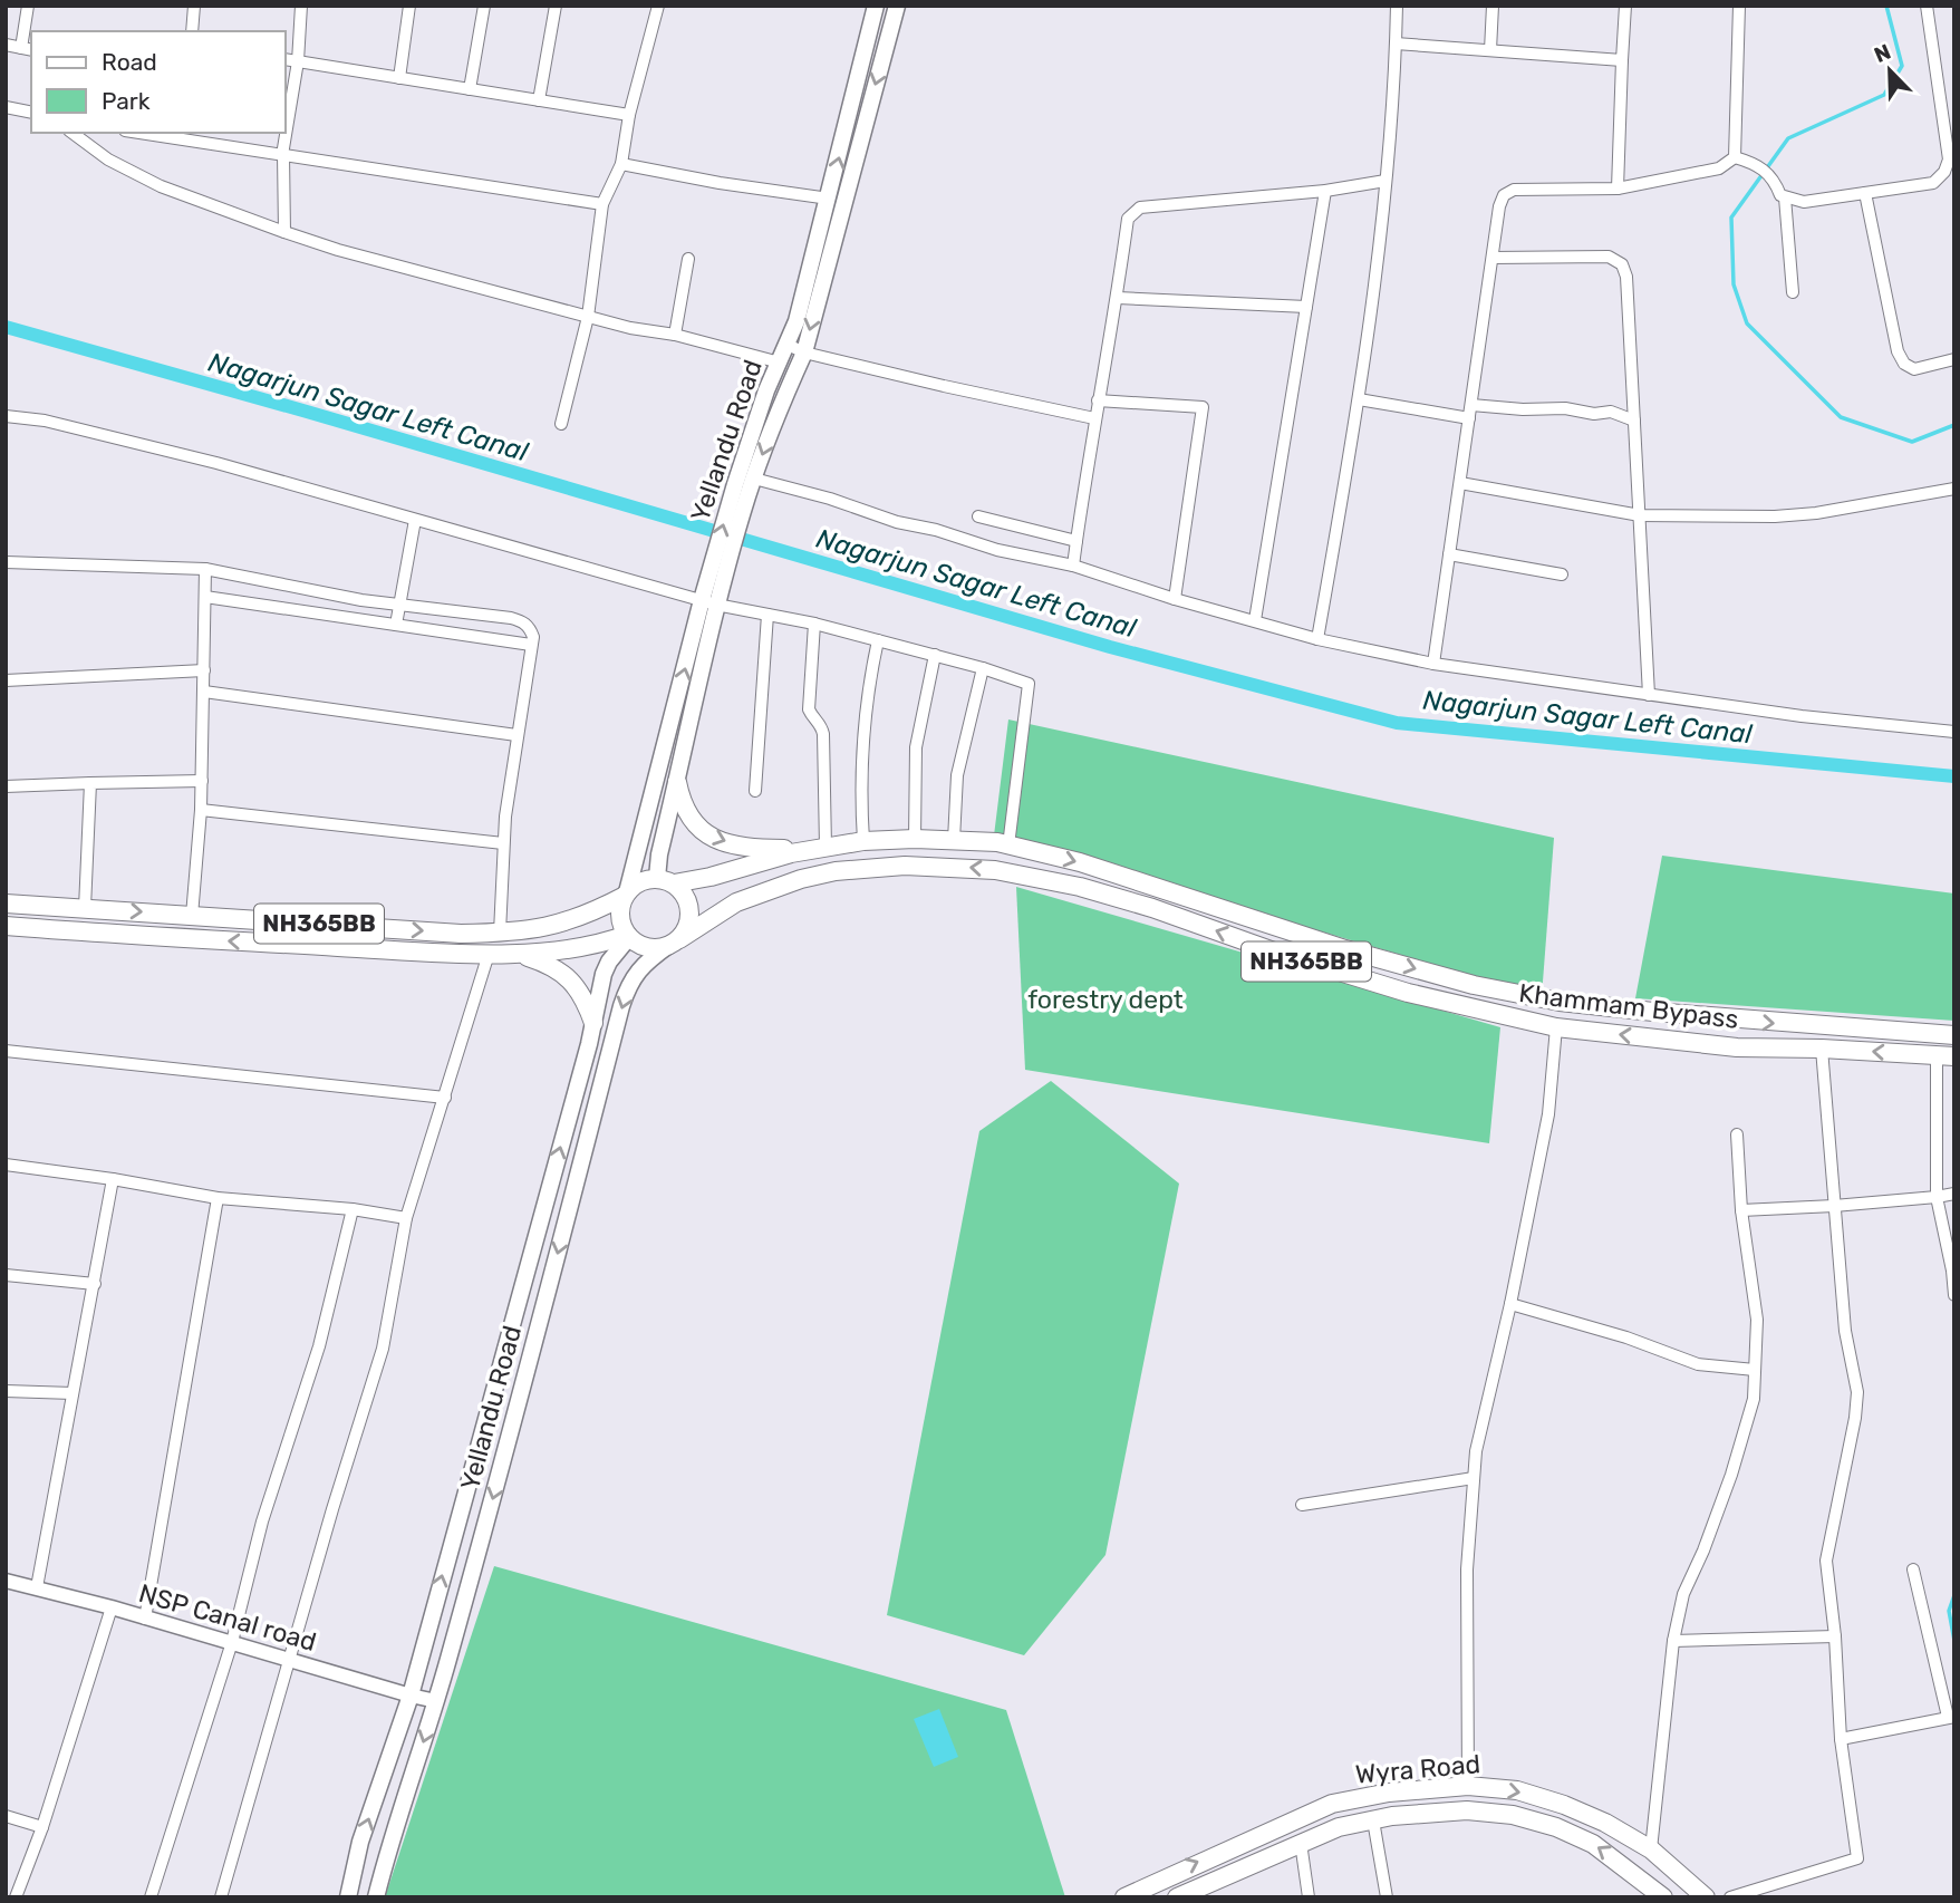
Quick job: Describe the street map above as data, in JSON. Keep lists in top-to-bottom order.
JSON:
{
  "streets": {
    "main road": [
      "Yellandu Road",
      "NH365BB",
      "Khammam Bypass",
      "Wyra Road"
    ],
    "street": ["NSP Canal road"]
  },
  "crossings": [
    ["Yellandu Road", "NH365BB"],
    ["Yellandu Road", "Khammam Bypass"],
    ["Yellandu Road", "NSP Canal road"],
    ["NH365BB", "Khammam Bypass"]
  ],
  "water": ["Nagarjun Sagar Left Canal"],
  "parks": ["forestry dept"],
  "legend": ["Road", "Park"],
  "north": "top left"
}
